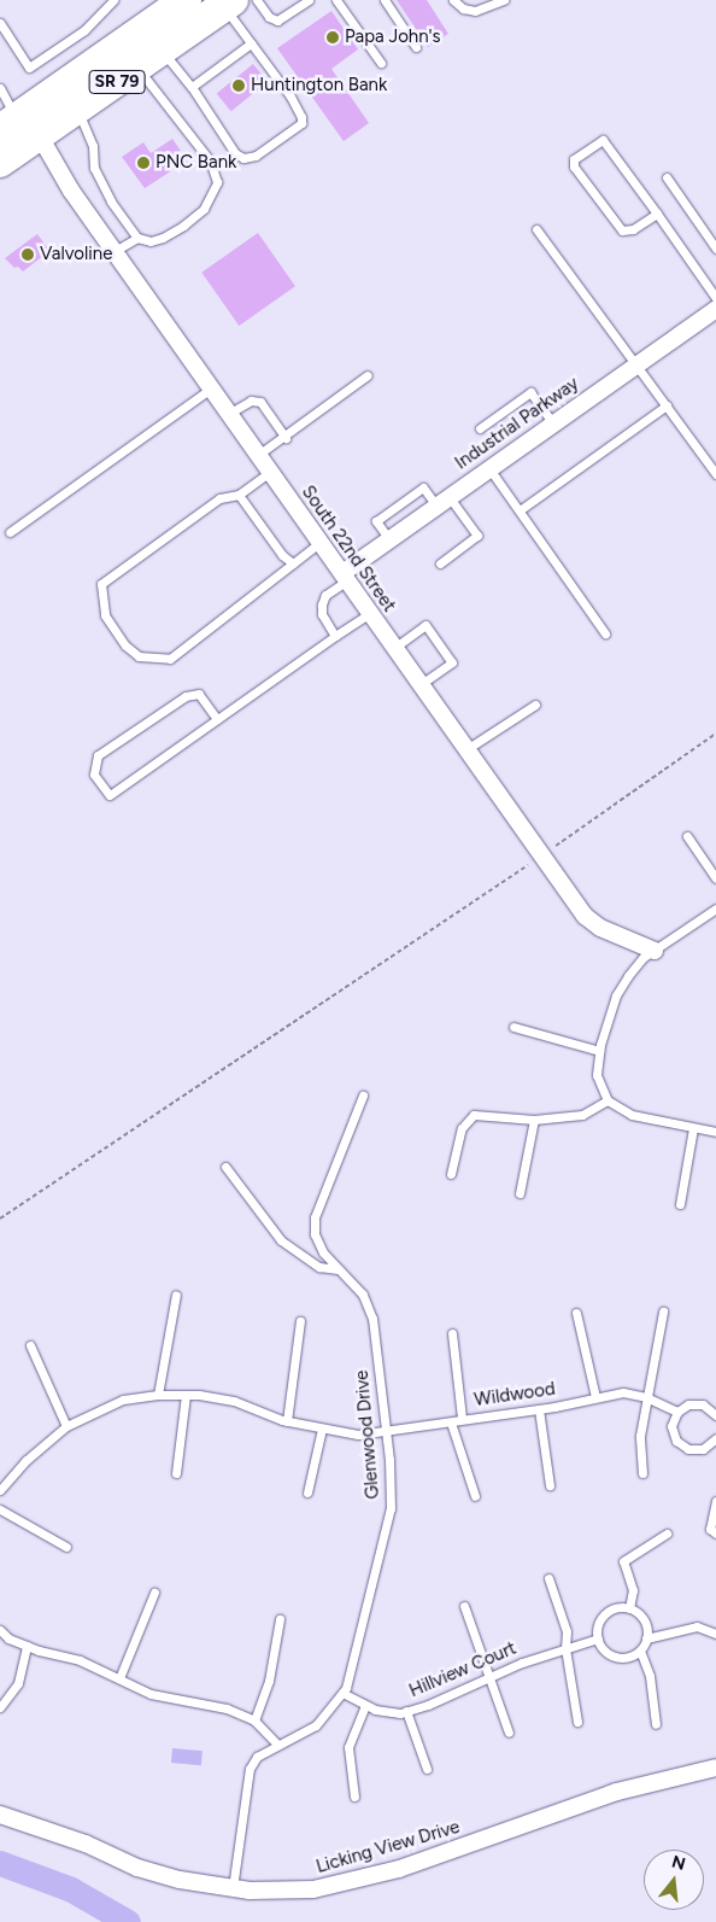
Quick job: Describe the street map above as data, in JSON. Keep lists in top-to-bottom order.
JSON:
{
  "streets": {
    "highway": ["SR 79"],
    "street": ["Industrial Parkway", "South 22nd Street", "Licking View Drive"],
    "lane": ["Wildwood", "Glenwood Drive", "Hillview Court"]
  },
  "crossings": [
    ["SR 79", "South 22nd Street"],
    ["Industrial Parkway", "South 22nd Street"],
    ["Wildwood", "Glenwood Drive"],
    ["Glenwood Drive", "Hillview Court"],
    ["Glenwood Drive", "Licking View Drive"]
  ],
  "places": [
    "Papa John's",
    "Huntington Bank",
    "PNC Bank",
    "Valvoline"
  ],
  "north": "top"
}
